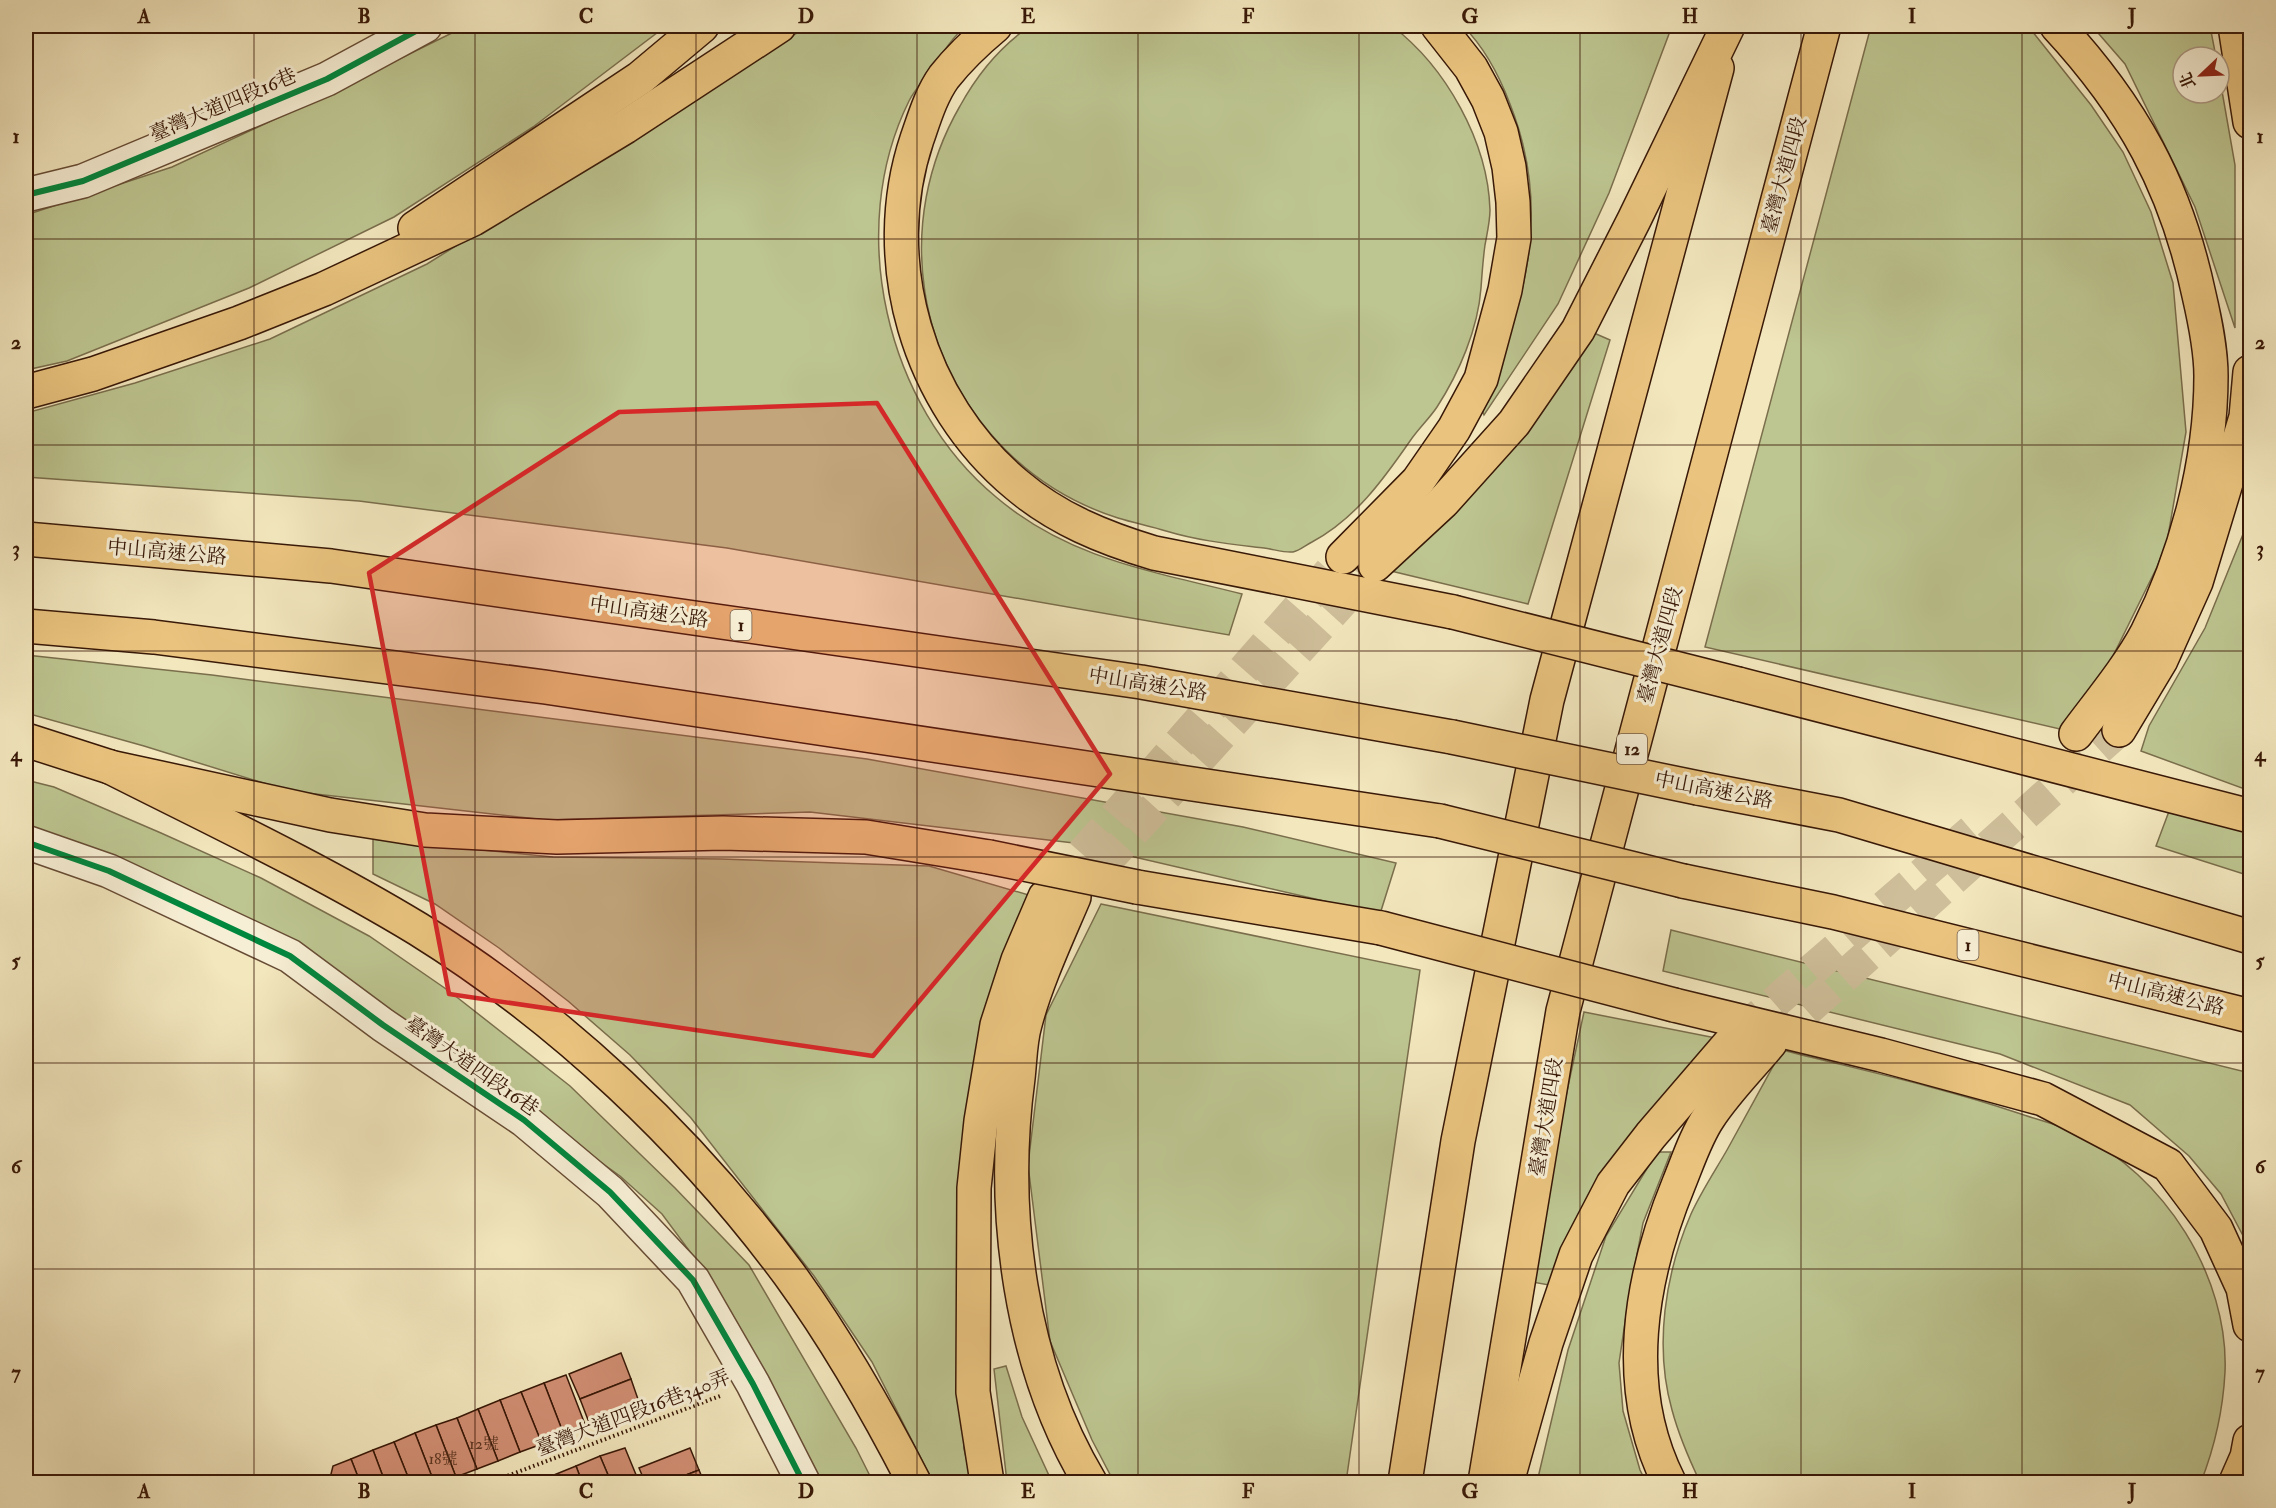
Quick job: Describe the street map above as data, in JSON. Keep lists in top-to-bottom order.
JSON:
{
  "streets": {
    "main road": [
      "臺灣大道四段",
      "中山高速公路",
      "1",
      "12"
    ],
    "street": ["臺灣大道四段16巷"],
    "path": ["臺灣大道四段16巷340弄"]
  },
  "crossings": [
    ["臺灣大道四段16巷", "臺灣大道四段16巷340弄"]
  ],
  "house_numbers": ["12號", "18號"],
  "north": "bottom left",
  "grid": {
    "columns": [
      "A",
      "B",
      "C",
      "D",
      "E",
      "F",
      "G",
      "H",
      "I",
      "J"
    ],
    "rows": [
      "1",
      "2",
      "3",
      "4",
      "5",
      "6",
      "7"
    ]
  }
}
